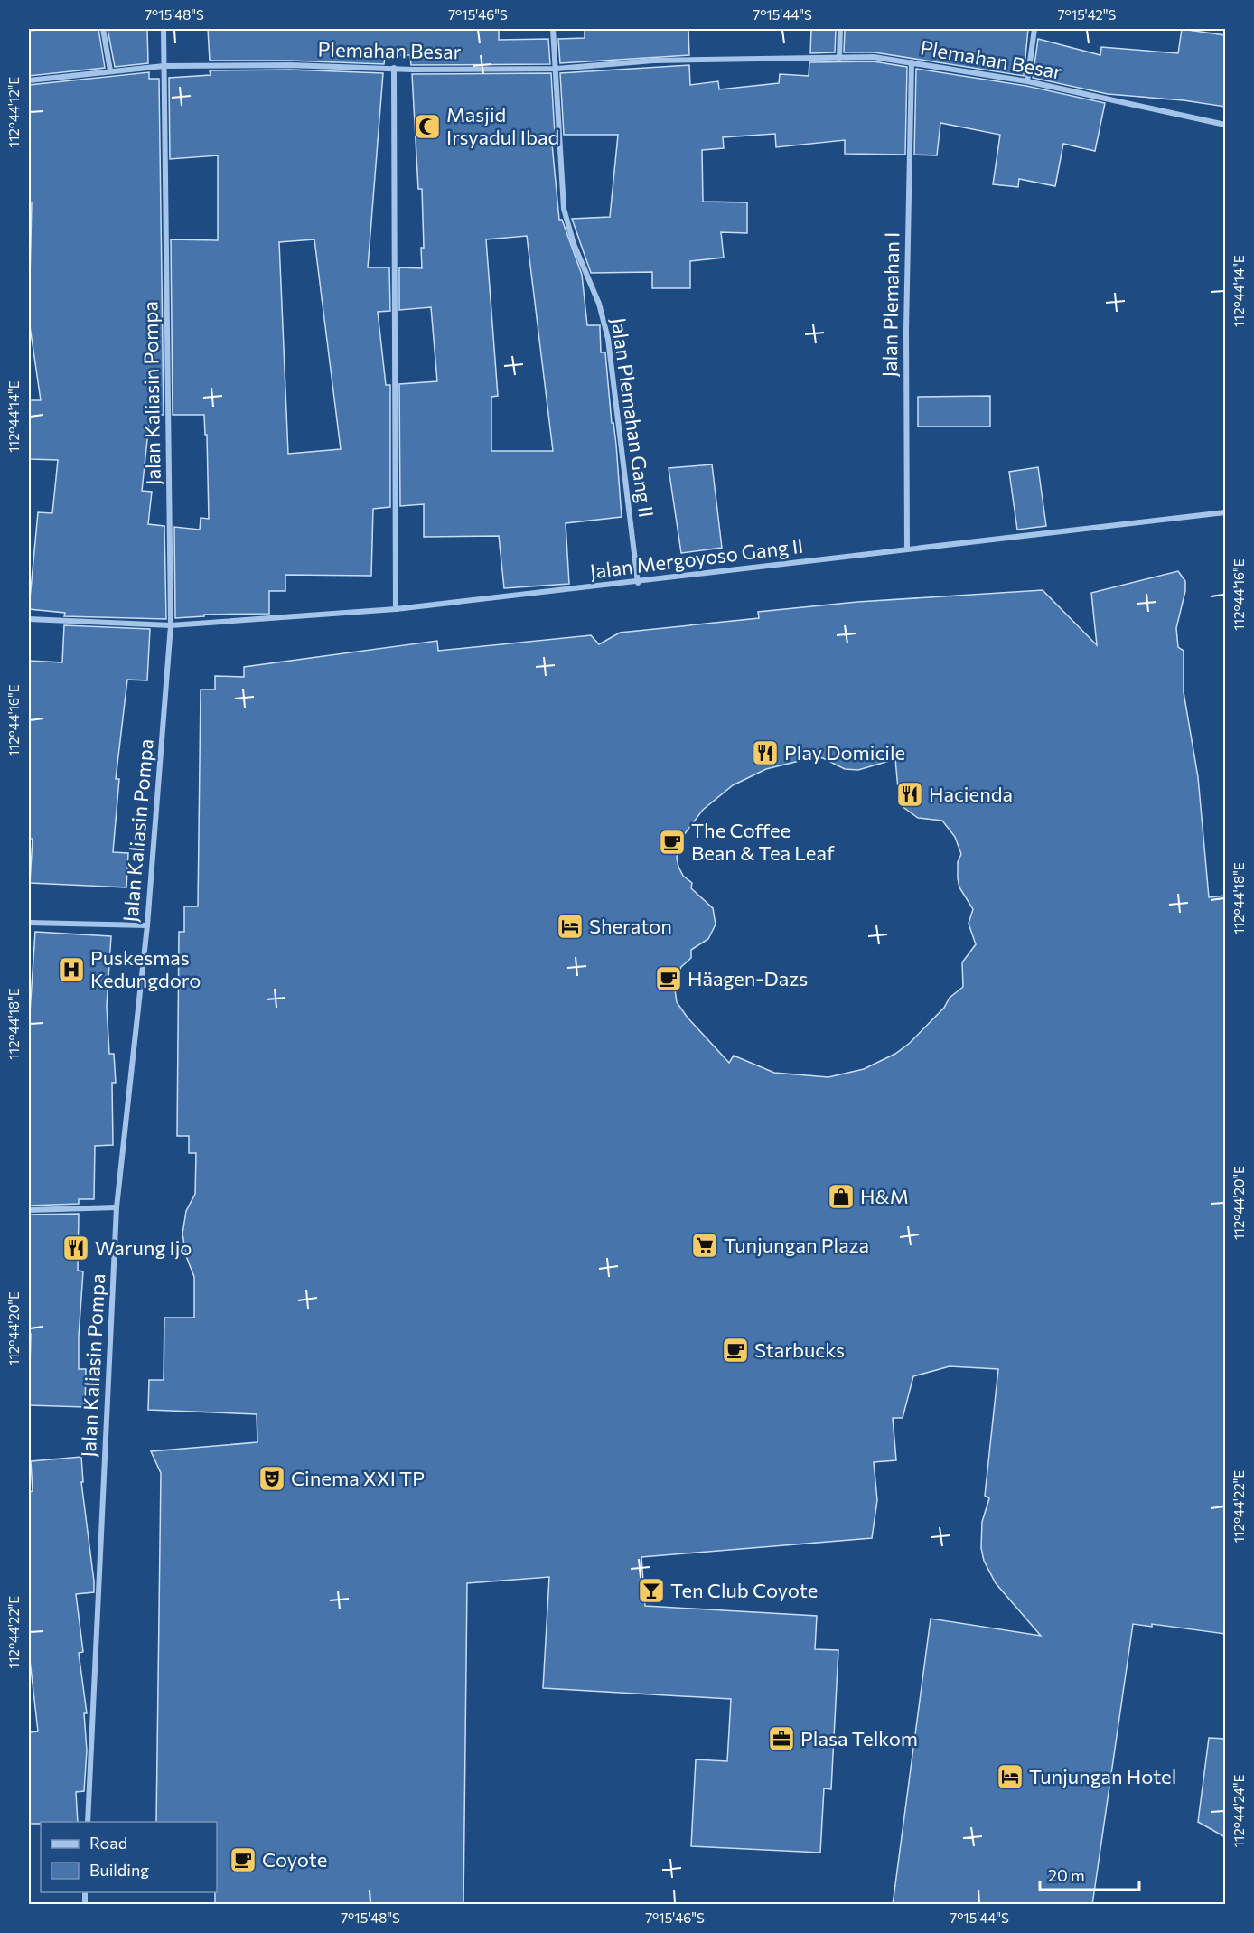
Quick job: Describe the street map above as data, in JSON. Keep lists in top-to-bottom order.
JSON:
{
  "streets": {
    "street": [
      "Plemahan Besar",
      "Jalan Plemahan I",
      "Jalan Kaliasin Pompa",
      "Jalan Plemahan Gang II",
      "Jalan Mergoyoso Gang II"
    ]
  },
  "crossings": [
    ["Plemahan Besar", "Jalan Plemahan I"],
    ["Plemahan Besar", "Jalan Kaliasin Pompa"],
    ["Plemahan Besar", "Jalan Plemahan Gang II"],
    ["Jalan Plemahan I", "Jalan Mergoyoso Gang II"],
    ["Jalan Kaliasin Pompa", "Jalan Mergoyoso Gang II"],
    ["Jalan Plemahan Gang II", "Jalan Mergoyoso Gang II"]
  ],
  "places": {
    "mosque": ["Masjid Irsyadul Ibad"],
    "restaurant": ["Play Domicile", "Hacienda", "Warung Ijo"],
    "cafe": [
      "The Coffee Bean & Tea Leaf",
      "Häagen-Dazs",
      "Starbucks",
      "Coyote"
    ],
    "hotel": ["Sheraton", "Tunjungan Hotel"],
    "hospital": ["Puskesmas Kedungdoro"],
    "shop": ["H&M"],
    "supermarket": ["Tunjungan Plaza"],
    "theatre": ["Cinema XXI TP"],
    "bar": ["Ten Club Coyote"],
    "office": ["Plasa Telkom"]
  },
  "legend": ["Road", "Building"],
  "scale_bar": "20 m",
  "coordinates": [
    "7°15'48\"S",
    "7°15'46\"S",
    "7°15'44\"S",
    "7°15'42\"S",
    "112°44'12\"E",
    "112°44'14\"E",
    "112°44'16\"E",
    "112°44'18\"E",
    "112°44'20\"E",
    "112°44'22\"E",
    "112°44'24\"E"
  ]
}
